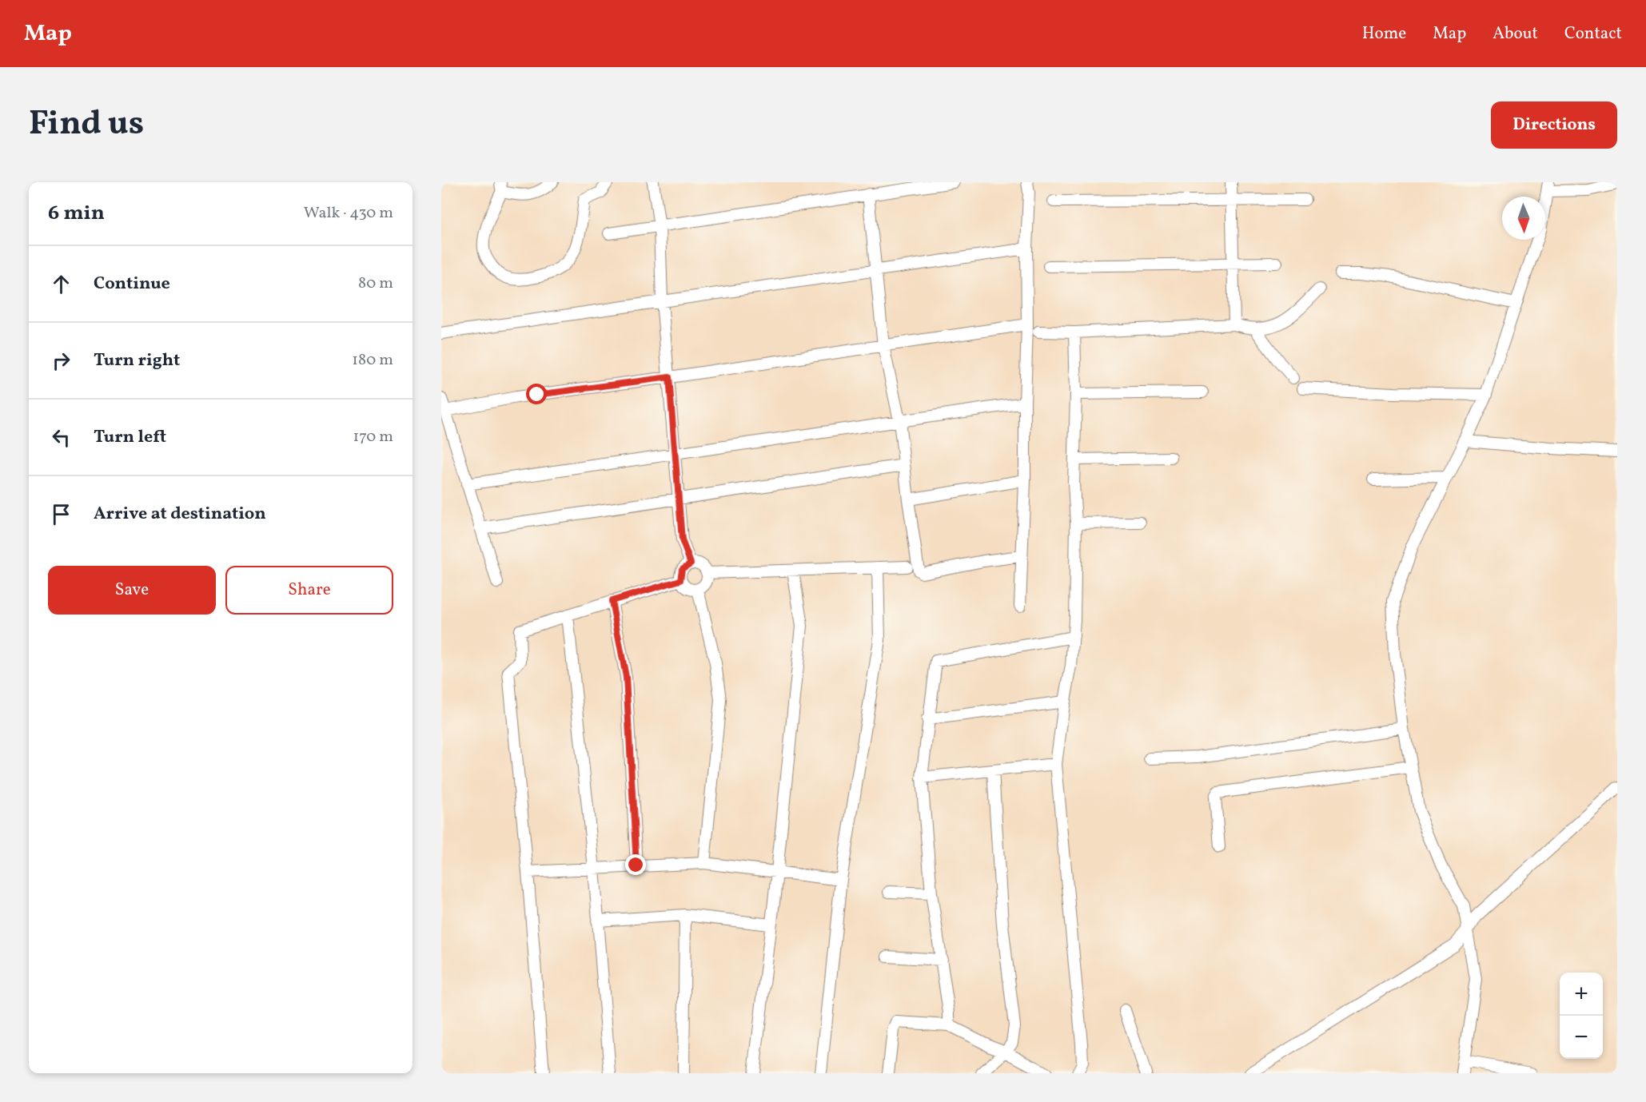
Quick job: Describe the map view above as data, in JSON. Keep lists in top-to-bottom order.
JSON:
{
  "north": "bottom",
  "page": {
    "header": "Map",
    "nav": [
      "Home",
      "Map",
      "About",
      "Contact"
    ],
    "title": "Find us",
    "buttons": [
      "Directions",
      ["Save", "Share"]
    ],
    "heading": ["6 min", "Walk · 430 m"],
    "list": [
      ["Continue", "80 m"],
      ["Turn right", "180 m"],
      ["Turn left", "170 m"],
      "Arrive at destination"
    ],
    "map_buttons": ["+", "−"]
  }
}
